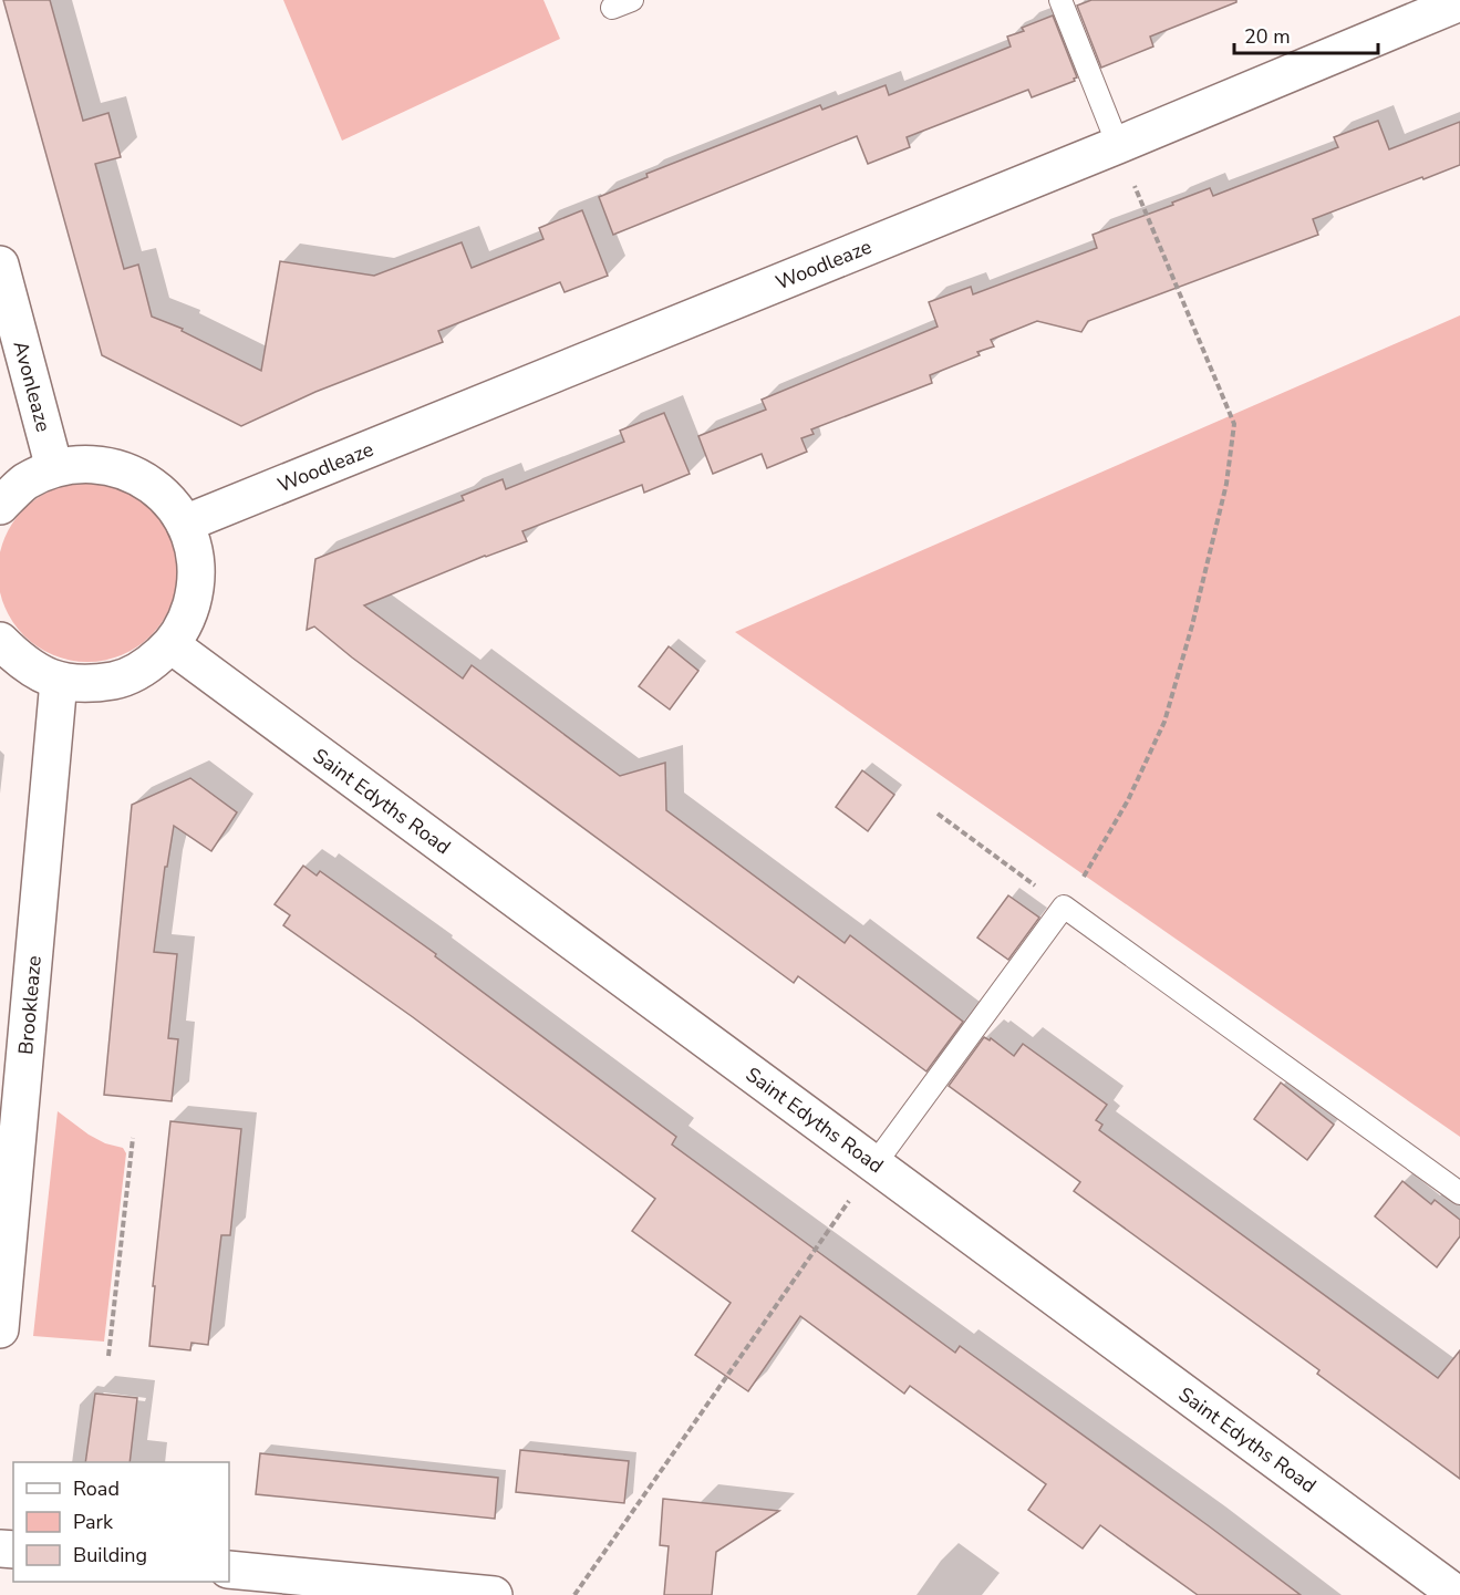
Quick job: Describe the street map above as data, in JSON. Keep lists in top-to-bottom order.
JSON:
{
  "streets": {
    "street": [
      "Woodleaze",
      "Avonleaze",
      "Saint Edyths Road",
      "Brookleaze"
    ]
  },
  "legend": ["Road", "Park", "Building"],
  "scale_bar": "20 m"
}
